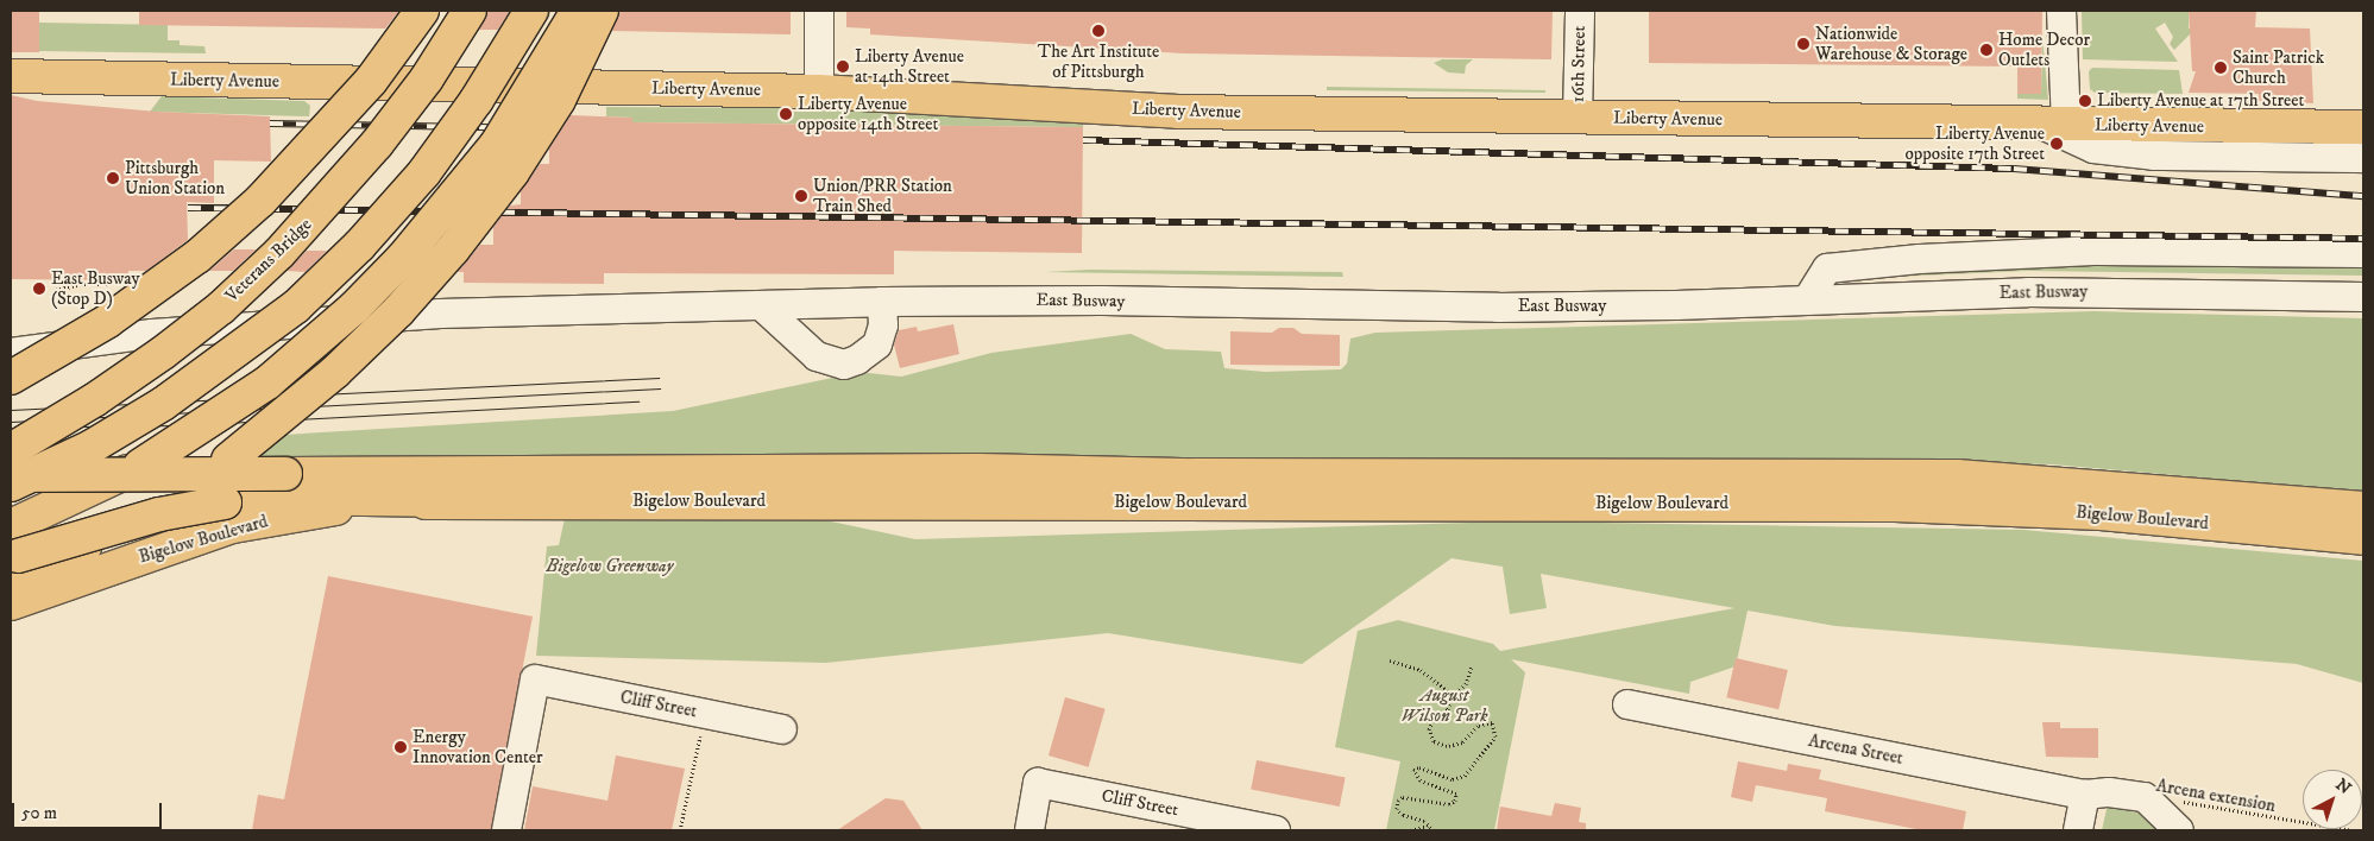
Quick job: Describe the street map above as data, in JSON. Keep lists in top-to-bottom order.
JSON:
{
  "streets": {
    "main road": ["Liberty Avenue", "Veterans Bridge", "Bigelow Boulevard"],
    "street": [
      "16th Street",
      "East Busway",
      "Cliff Street",
      "Arcena Street"
    ],
    "path": ["Arcena extension"]
  },
  "crossings": [
    ["16th Street", "Liberty Avenue"],
    ["Arcena Street", "Arcena extension"]
  ],
  "parks": ["Bigelow Greenway", "August Wilson Park"],
  "places": [
    "The Art Institute of Pittsburgh",
    "Nationwide Warehouse & Storage",
    "Home Decor Outlets",
    "Liberty Avenue at 14th Street",
    "Saint Patrick Church",
    "Liberty Avenue at 17th Street",
    "Liberty Avenue opposite 14th Street",
    "Liberty Avenue opposite 17th Street",
    "Pittsburgh Union Station",
    "Union/PRR Station Train Shed",
    "East Busway (Stop D)",
    "Energy Innovation Center"
  ],
  "scale_bar": "50 m",
  "north": "top right"
}
